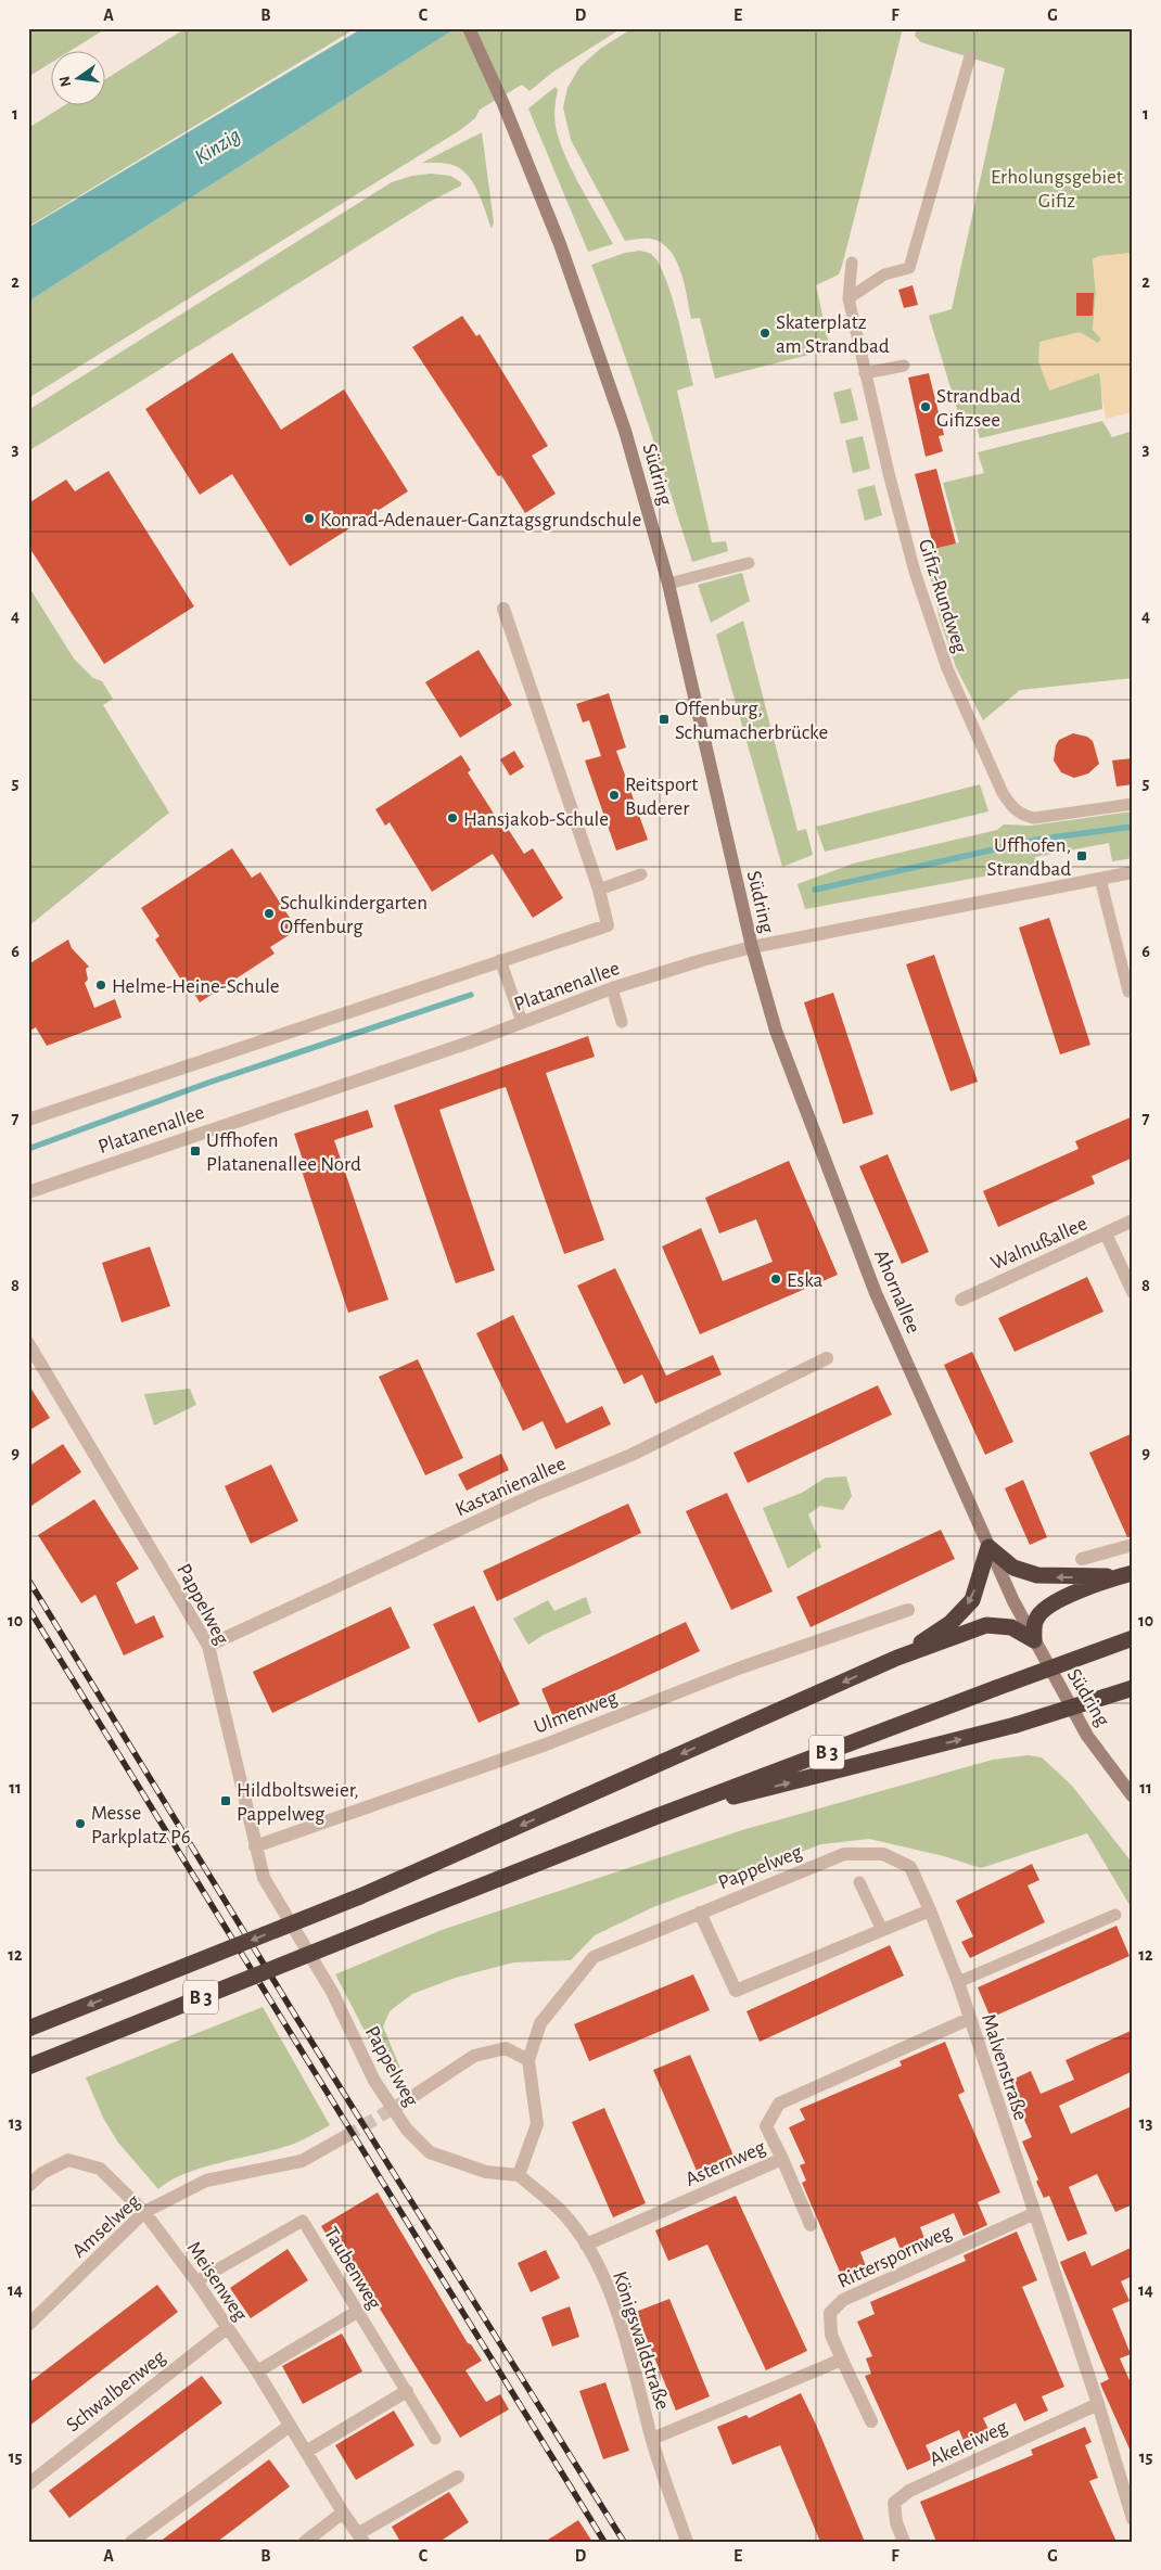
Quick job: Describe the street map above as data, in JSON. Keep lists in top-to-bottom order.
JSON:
{
  "streets": {
    "highway": ["B 3"],
    "street": [
      "Südring",
      "Platanenallee",
      "Walnußallee",
      "Ahornallee",
      "Kastanienallee",
      "Pappelweg",
      "Ulmenweg",
      "Malvenstraße",
      "Asternweg",
      "Amselweg",
      "Ritterspornweg",
      "Meisenweg",
      "Königswaldstraße",
      "Schwalbenweg",
      "Akeleiweg"
    ],
    "lane": ["Gifiz-Rundweg", "Taubenweg"]
  },
  "crossings": [
    ["Südring", "Platanenallee"],
    ["Südring", "Ahornallee"],
    ["Platanenallee", "Ahornallee"],
    ["Kastanienallee", "Pappelweg"],
    ["Pappelweg", "Ulmenweg"],
    ["Pappelweg", "Malvenstraße"],
    ["Pappelweg", "Königswaldstraße"],
    ["Malvenstraße", "Asternweg"],
    ["Malvenstraße", "Ritterspornweg"],
    ["Malvenstraße", "Akeleiweg"],
    ["Asternweg", "Königswaldstraße"],
    ["Amselweg", "Meisenweg"],
    ["Taubenweg", "Meisenweg"],
    ["Meisenweg", "Schwalbenweg"]
  ],
  "water": ["Kinzig"],
  "parks": ["Erholungsgebiet Gifiz"],
  "places": {
    "other": [
      "Skaterplatz am Strandbad",
      "Strandbad Gifizsee",
      "Konrad-Adenauer-Ganztagsgrundschule",
      "Reitsport Buderer",
      "Hansjakob-Schule",
      "Schulkindergarten Offenburg",
      "Helme-Heine-Schule",
      "Eska",
      "Messe Parkplatz P6"
    ],
    "transit": [
      "Offenburg, Schumacherbrücke",
      "Uffhofen, Strandbad",
      "Uffhofen Platanenallee Nord",
      "Hildboltsweier, Pappelweg"
    ]
  },
  "north": "left",
  "grid": {
    "columns": [
      "A",
      "B",
      "C",
      "D",
      "E",
      "F",
      "G"
    ],
    "rows": [
      "1",
      "2",
      "3",
      "4",
      "5",
      "6",
      "7",
      "8",
      "9",
      "10",
      "11",
      "12",
      "13",
      "14",
      "15"
    ]
  }
}
